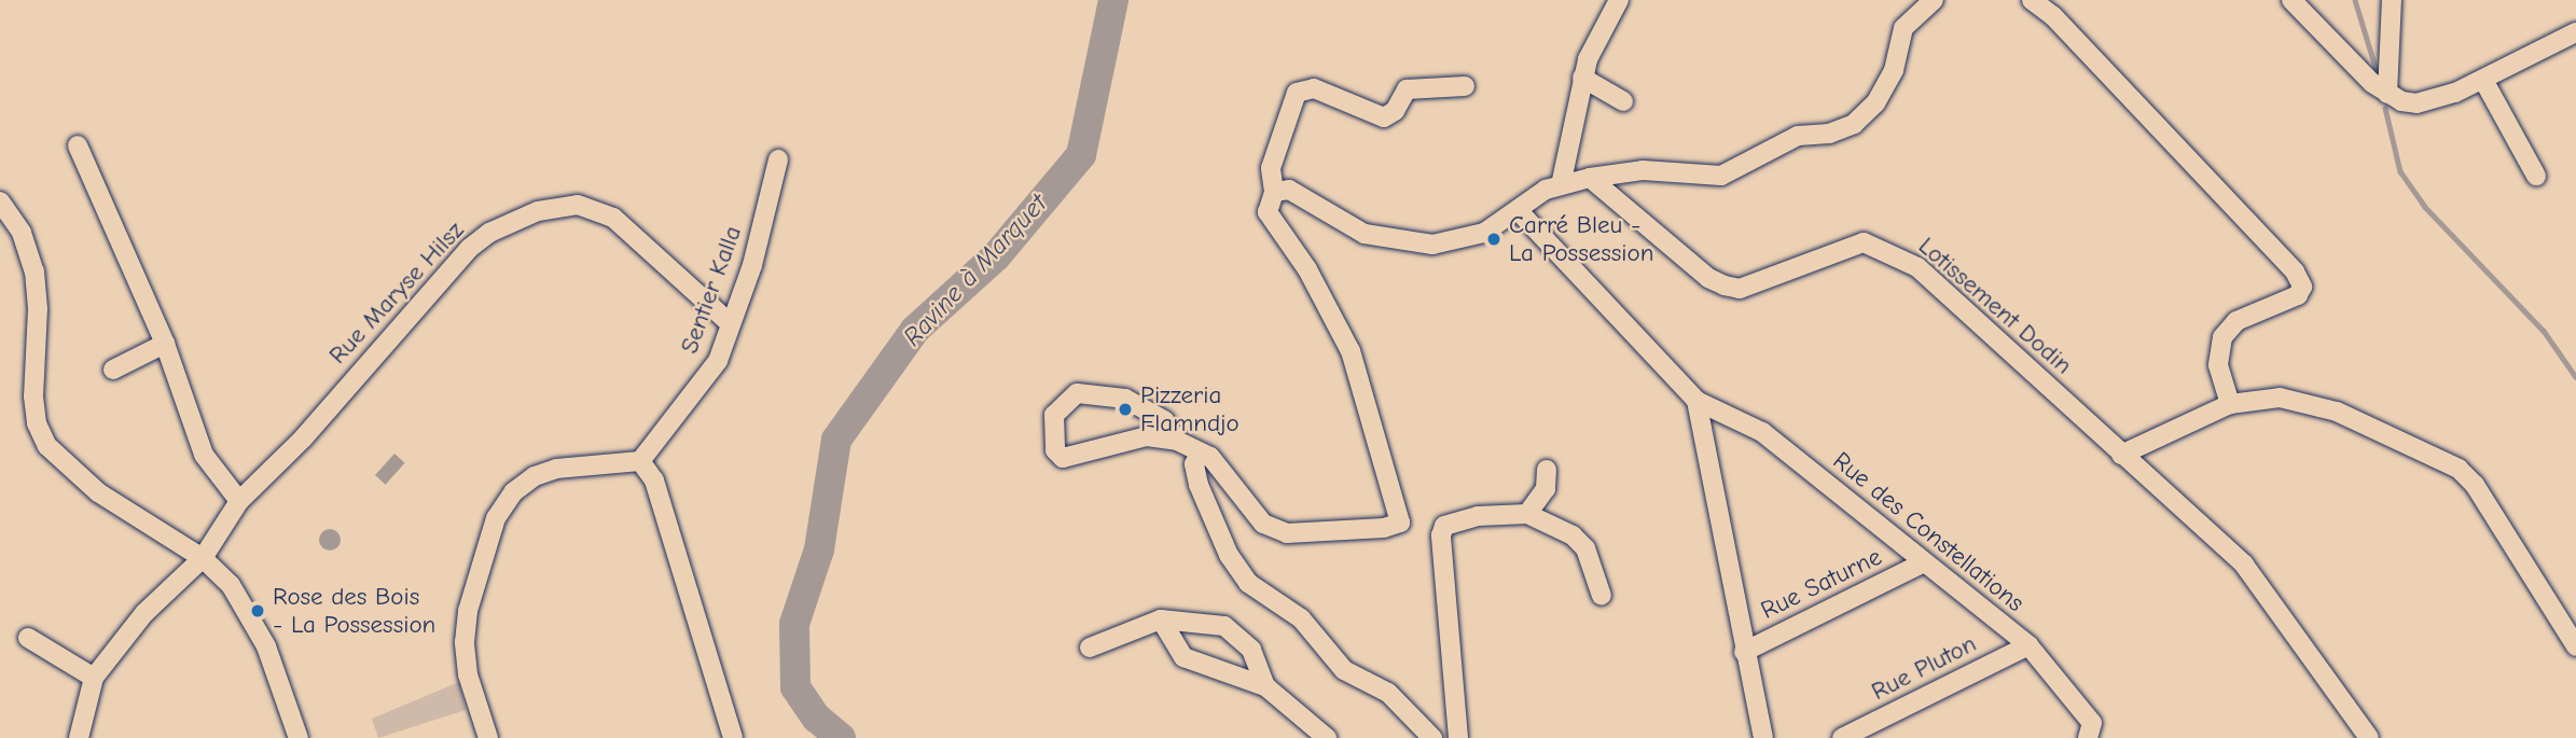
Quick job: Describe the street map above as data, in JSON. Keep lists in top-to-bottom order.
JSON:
{
  "streets": {
    "street": [
      "Sentier Kalla",
      "Rue Maryse Hilsz",
      "Lotissement Dodin",
      "Rue des Constellations",
      "Rue Saturne",
      "Rue Pluton"
    ]
  },
  "crossings": [
    ["Sentier Kalla", "Rue Maryse Hilsz"],
    ["Rue des Constellations", "Rue Saturne"],
    ["Rue des Constellations", "Rue Pluton"]
  ],
  "water": ["Ravine à Marquet"],
  "places": ["Carré Bleu - La Possession", "Pizzeria Flamndjo", "Rose des Bois - La Possession"]
}
